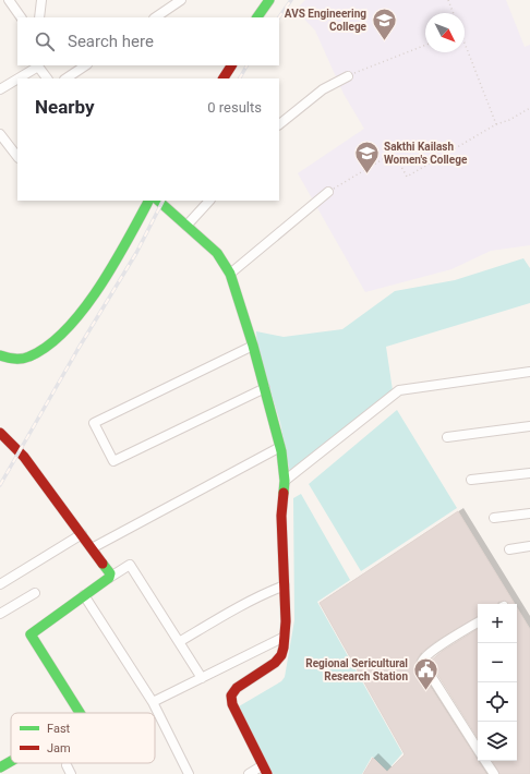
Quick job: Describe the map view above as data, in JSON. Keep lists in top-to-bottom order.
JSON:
{
  "places": {
    "school or university": ["AVS Engineering College", "Sakthi Kailash Women's College"],
    "public building": ["Regional Sericultural Research Station"]
  },
  "legend": ["Fast", "Jam"],
  "north": "bottom right",
  "page": {
    "search": "Search here",
    "heading": ["Nearby", "0 results"],
    "map_buttons": ["+", "−"]
  }
}
